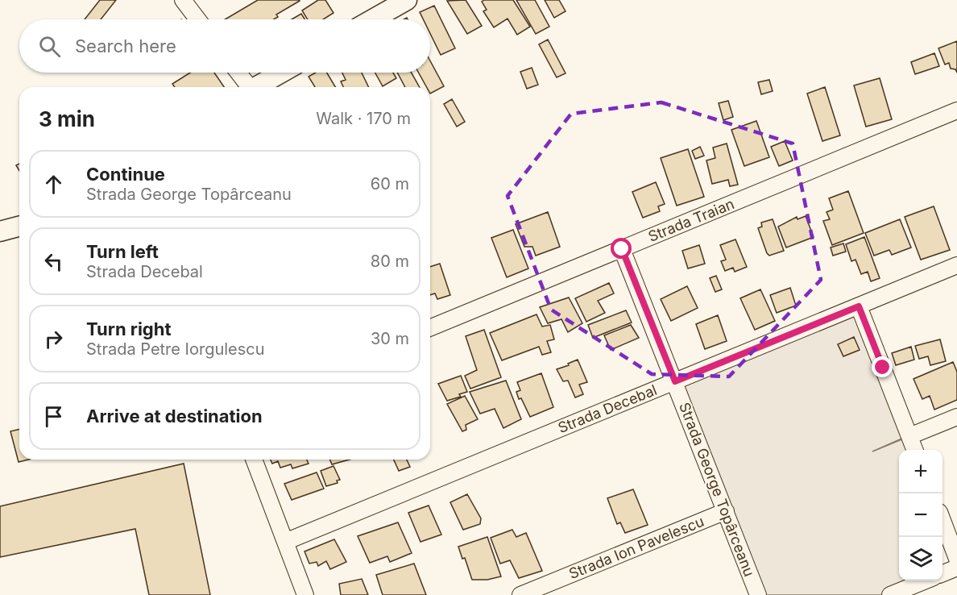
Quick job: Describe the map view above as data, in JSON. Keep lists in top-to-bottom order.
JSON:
{
  "streets": {
    "street": [
      "Strada Traian",
      "Strada Decebal",
      "Strada George Topârceanu",
      "Strada Ion Pavelescu"
    ]
  },
  "crossings": [
    ["Strada Traian", "Strada George Topârceanu"],
    ["Strada Decebal", "Strada George Topârceanu"],
    ["Strada George Topârceanu", "Strada Ion Pavelescu"]
  ],
  "page": {
    "search": "Search here",
    "heading": ["3 min", "Walk · 170 m"],
    "list": [
      ["Continue", "Strada George Topârceanu", "60 m"],
      ["Turn left", "Strada Decebal", "80 m"],
      ["Turn right", "Strada Petre Iorgulescu", "30 m"],
      "Arrive at destination"
    ],
    "map_buttons": ["+", "−"]
  }
}
